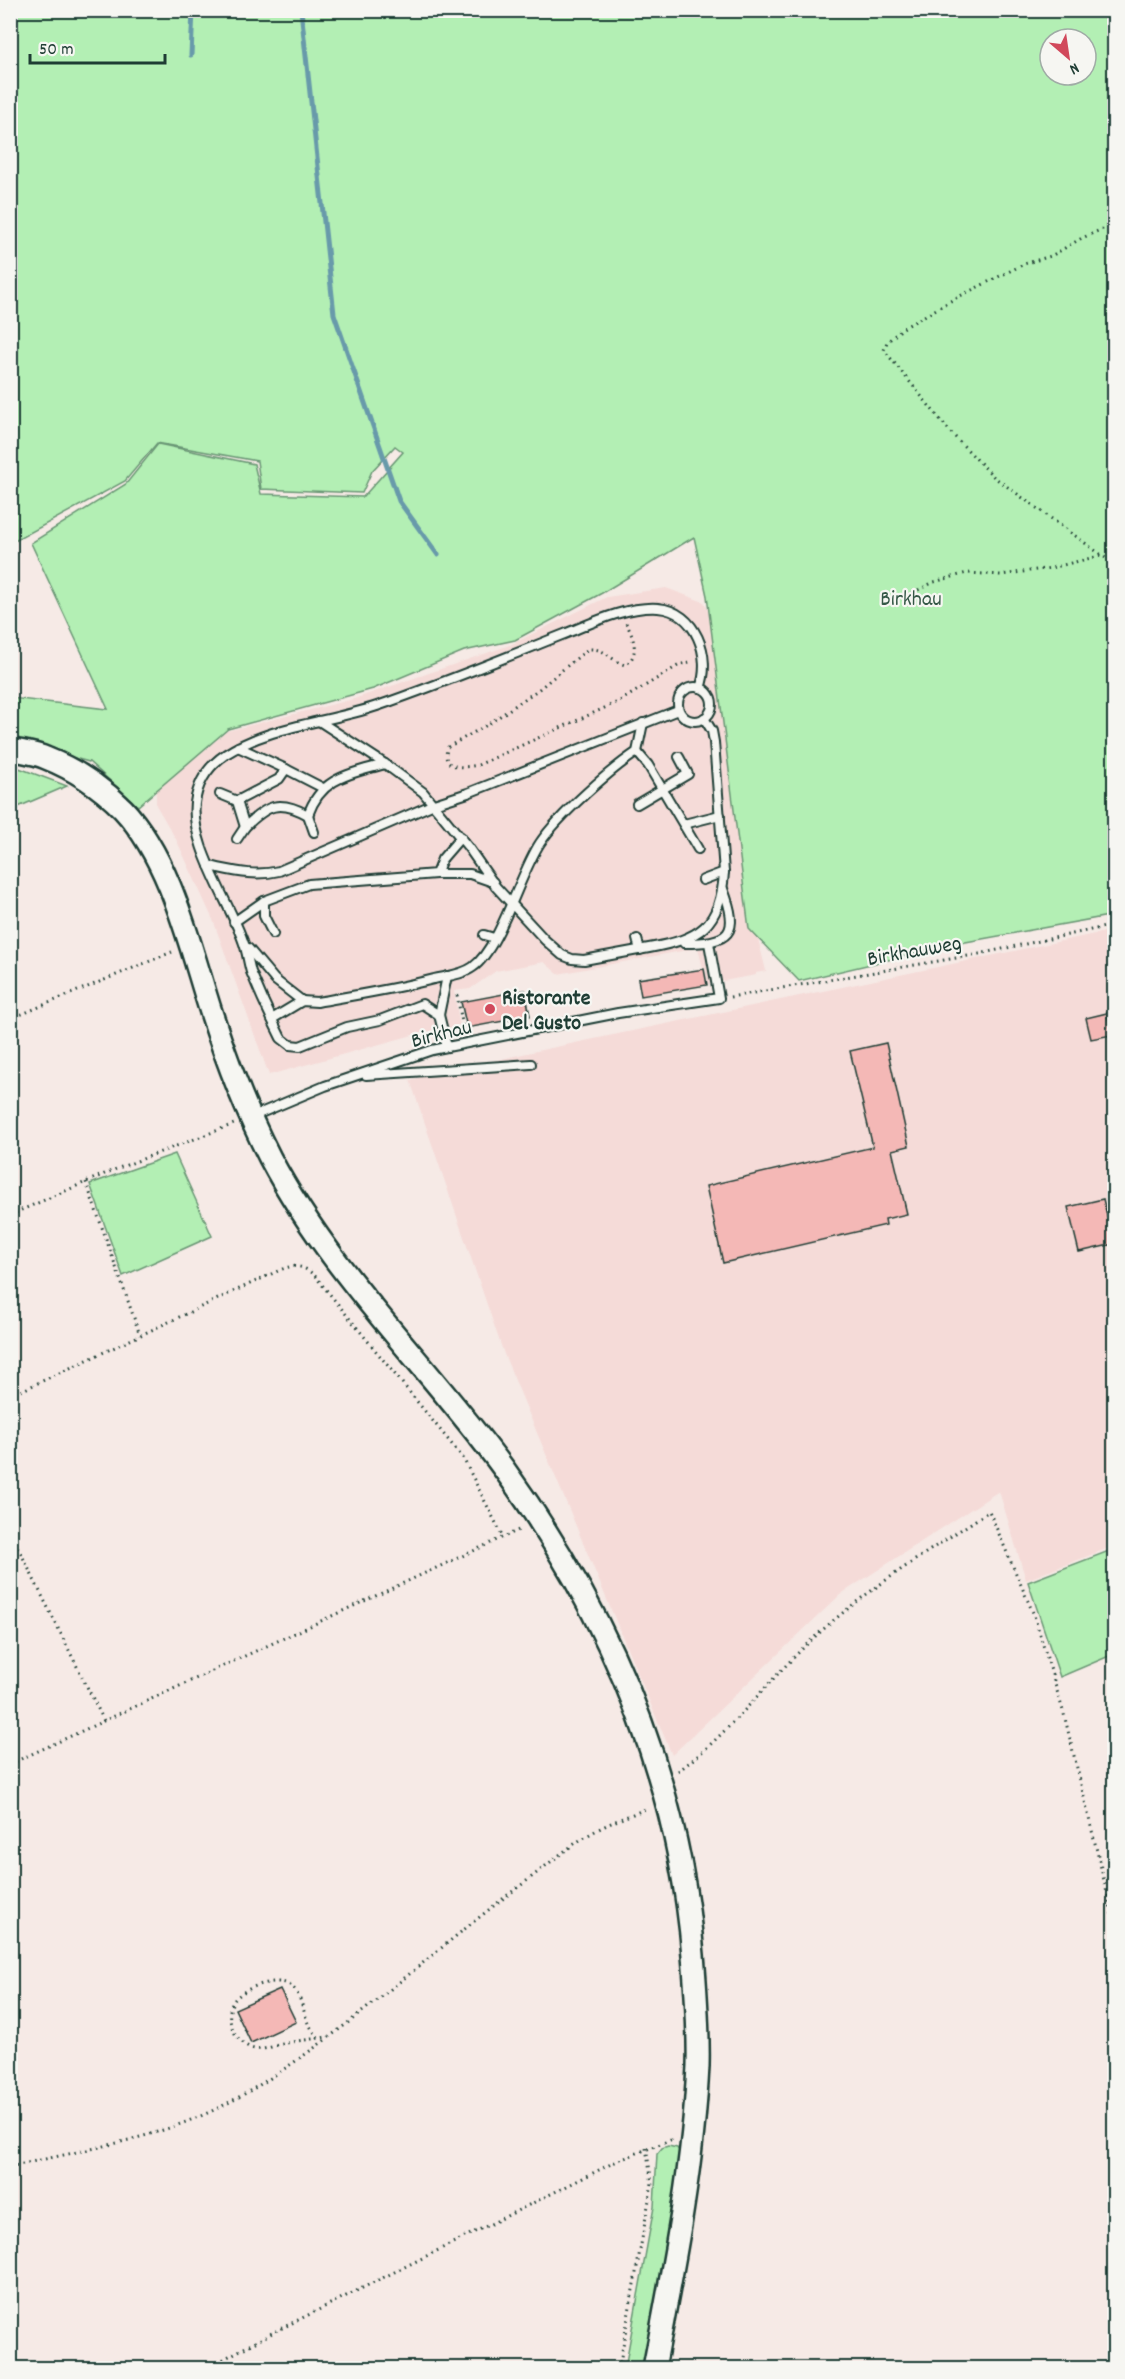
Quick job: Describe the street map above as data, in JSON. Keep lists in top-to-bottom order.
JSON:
{
  "streets": {
    "lane": ["Birkhau"],
    "path": ["Birkhauweg"]
  },
  "crossings": [
    ["Birkhauweg", "Birkhau"]
  ],
  "parks": ["Birkhau"],
  "places": ["Ristorante Del Gusto"],
  "scale_bar": "50 m",
  "north": "bottom right"
}
